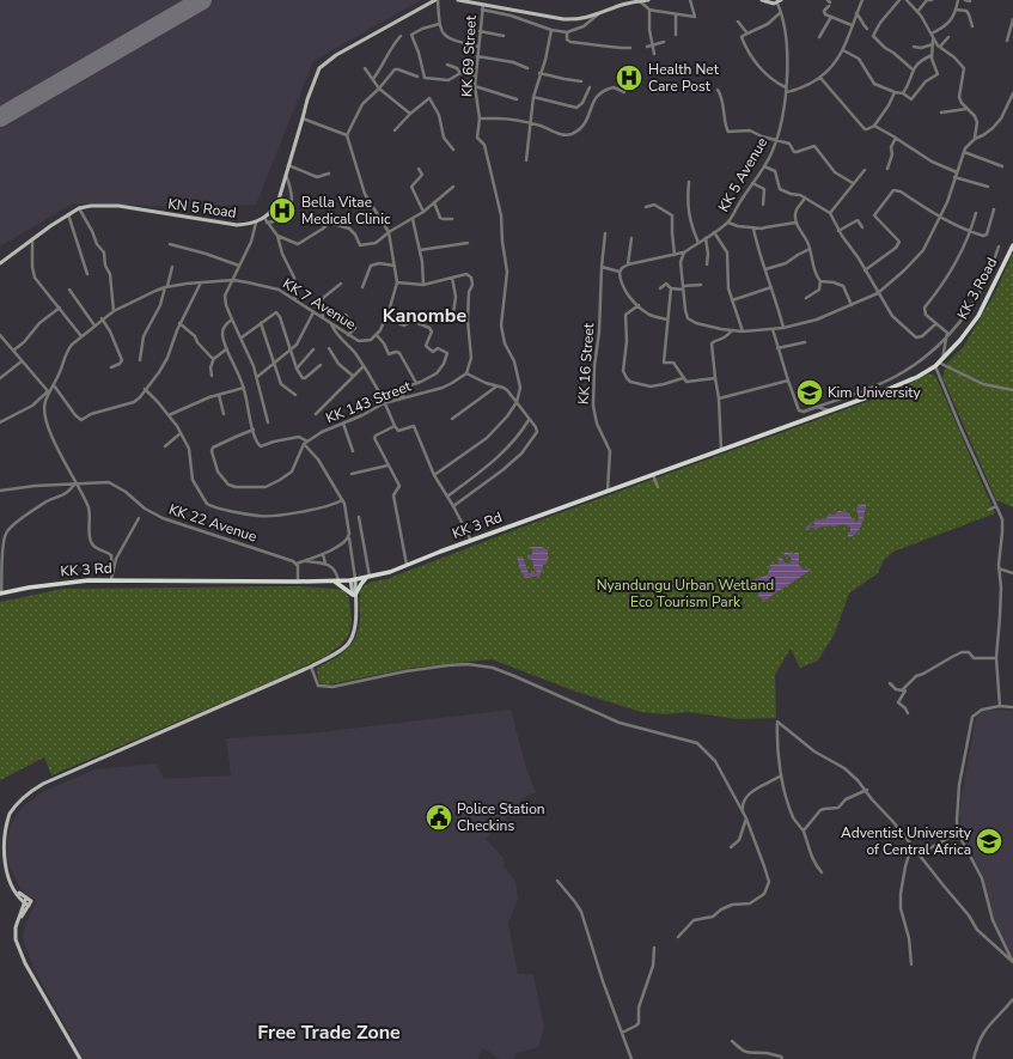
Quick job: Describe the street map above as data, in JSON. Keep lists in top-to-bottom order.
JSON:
{
  "streets": {
    "highway": ["KK 3 Road", "KK 3 Rd"],
    "main road": ["KN 5 Road"],
    "street": [
      "KK 69 Street",
      "KK 5 Avenue",
      "KK 7 Avenue",
      "KK 16 Street",
      "KK 143 Street",
      "KK 22 Avenue"
    ]
  },
  "crossings": [
    ["KK 3 Road", "KK 3 Rd"],
    ["KK 7 Avenue", "KK 22 Avenue"],
    ["KK 16 Street", "KK 3 Rd"]
  ],
  "districts": ["Kanombe", "Free Trade Zone"],
  "parks": ["Nyandungu Urban Wetland Eco Tourism Park"],
  "places": {
    "hospital": ["Health Net Care Post", "Bella Vitae Medical Clinic"],
    "school or university": ["Kim University", "Adventist University of Central Africa"],
    "public building": ["Police Station Checkins"]
  }
}
